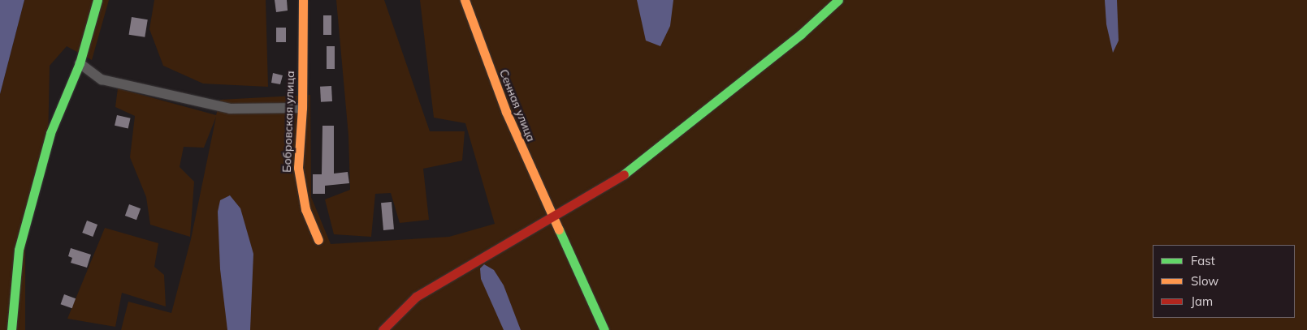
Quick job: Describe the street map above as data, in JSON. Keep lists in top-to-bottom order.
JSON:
{
  "streets": {
    "street": ["Сенная улица", "Бобровская улица"]
  },
  "legend": ["Fast", "Slow", "Jam"]
}
